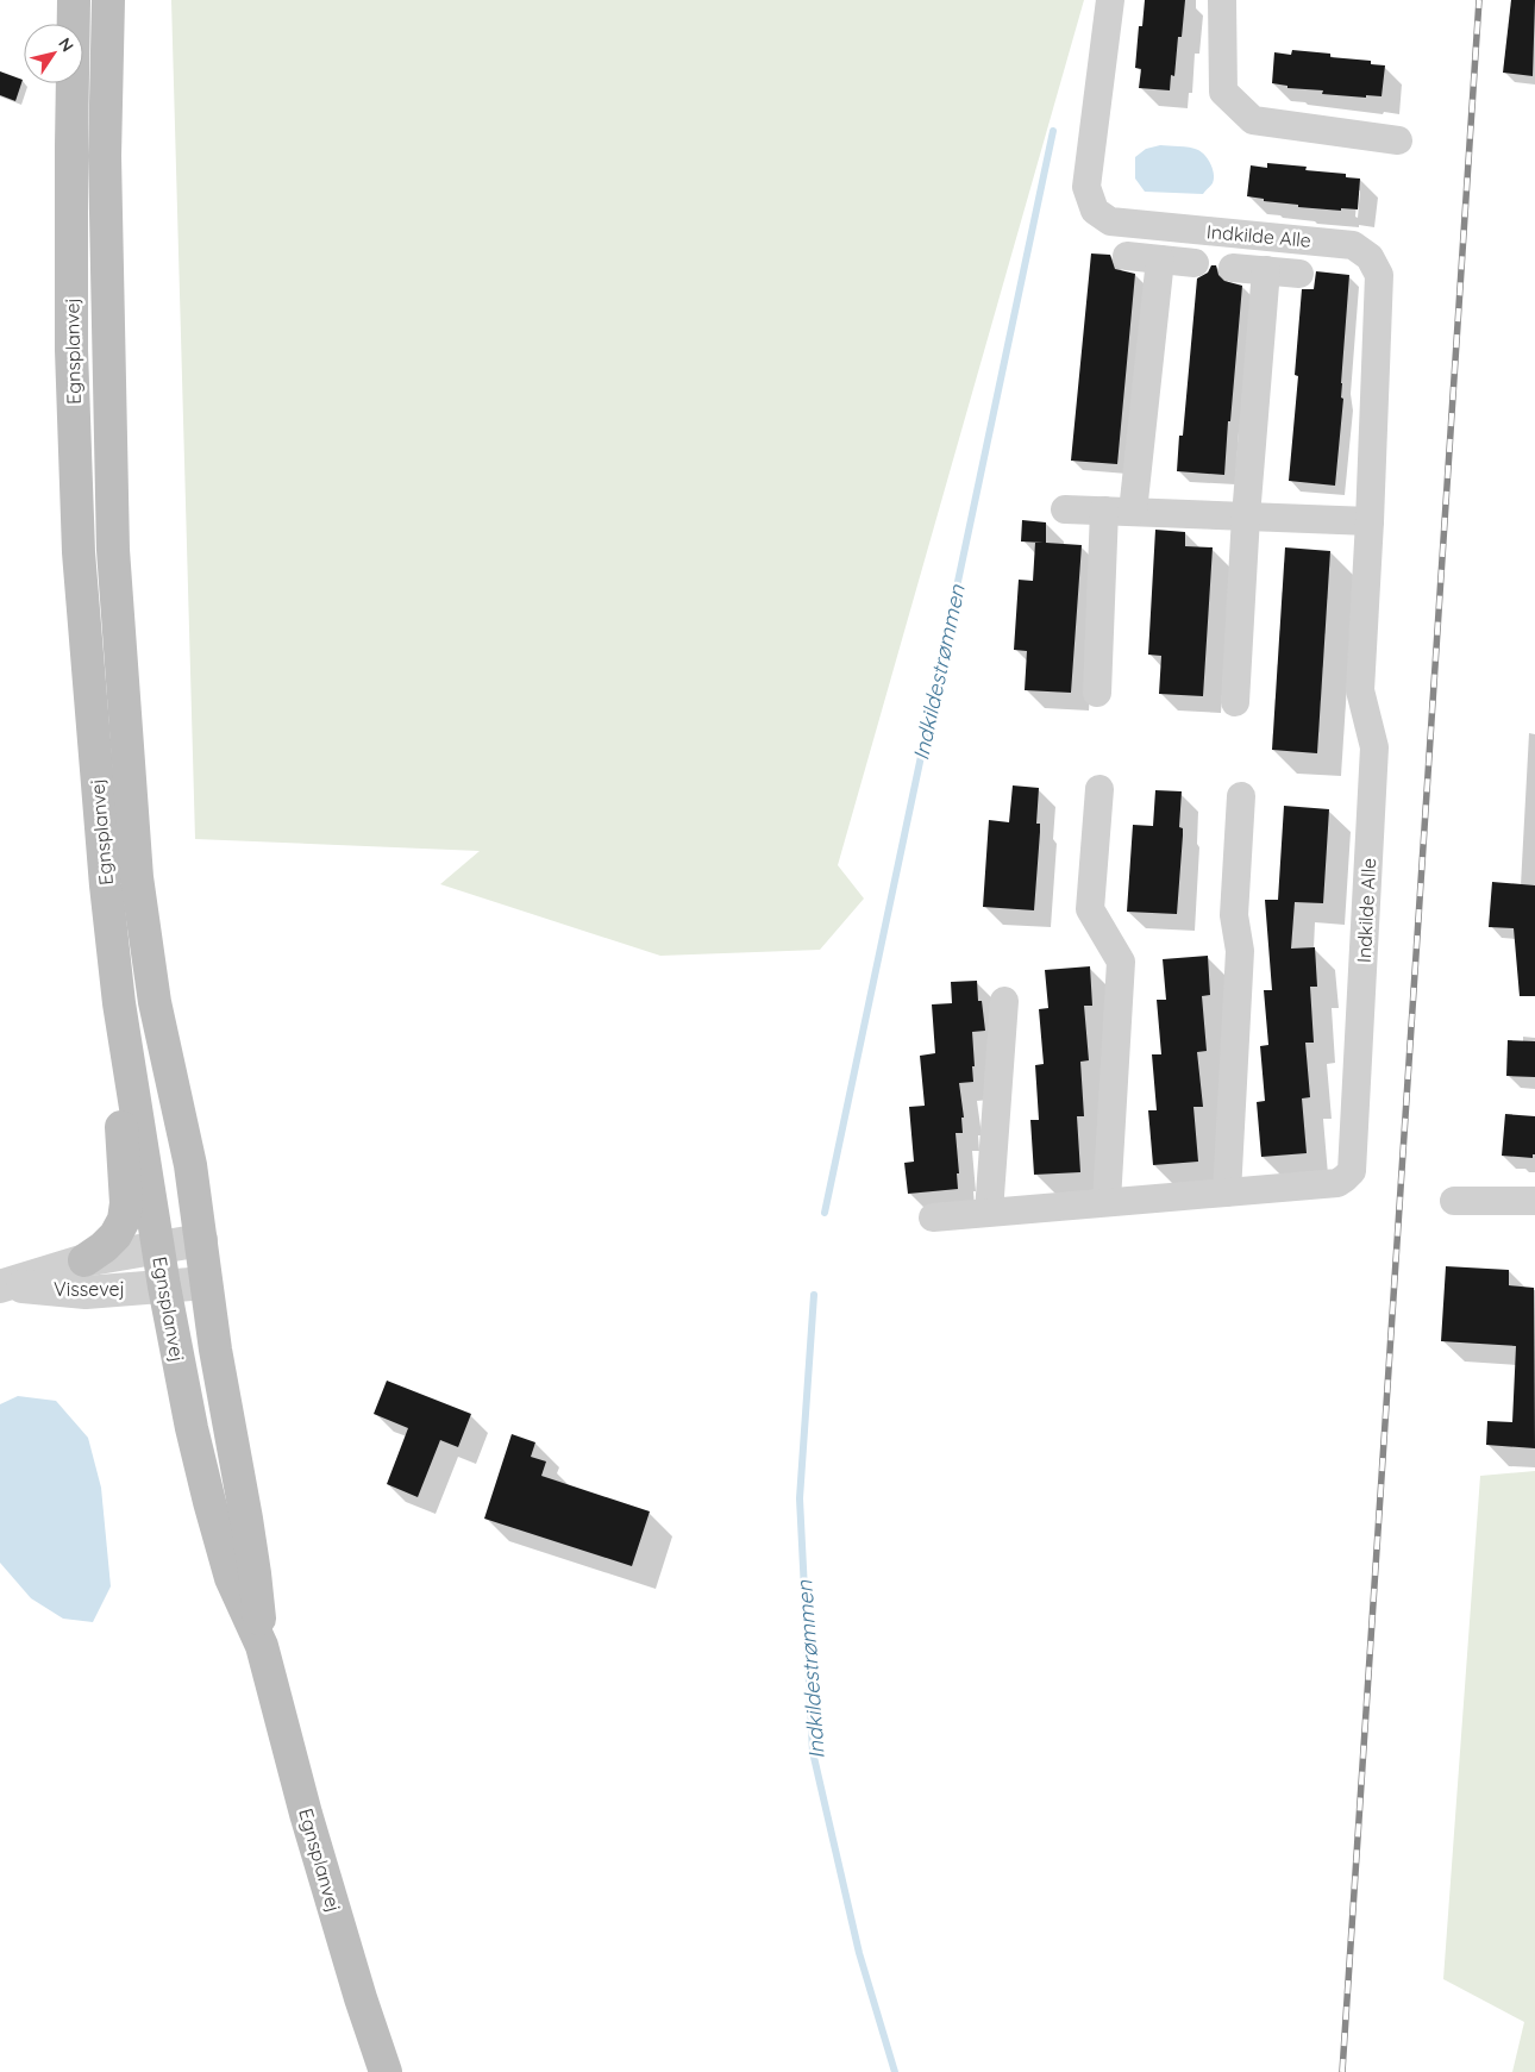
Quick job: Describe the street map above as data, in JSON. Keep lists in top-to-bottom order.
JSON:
{
  "streets": {
    "main road": ["Egnsplanvej"],
    "street": ["Indkilde Alle", "Vissevej"]
  },
  "crossings": [
    ["Egnsplanvej", "Vissevej"]
  ],
  "water": ["Indkildestrømmen"],
  "north": "top right"
}
